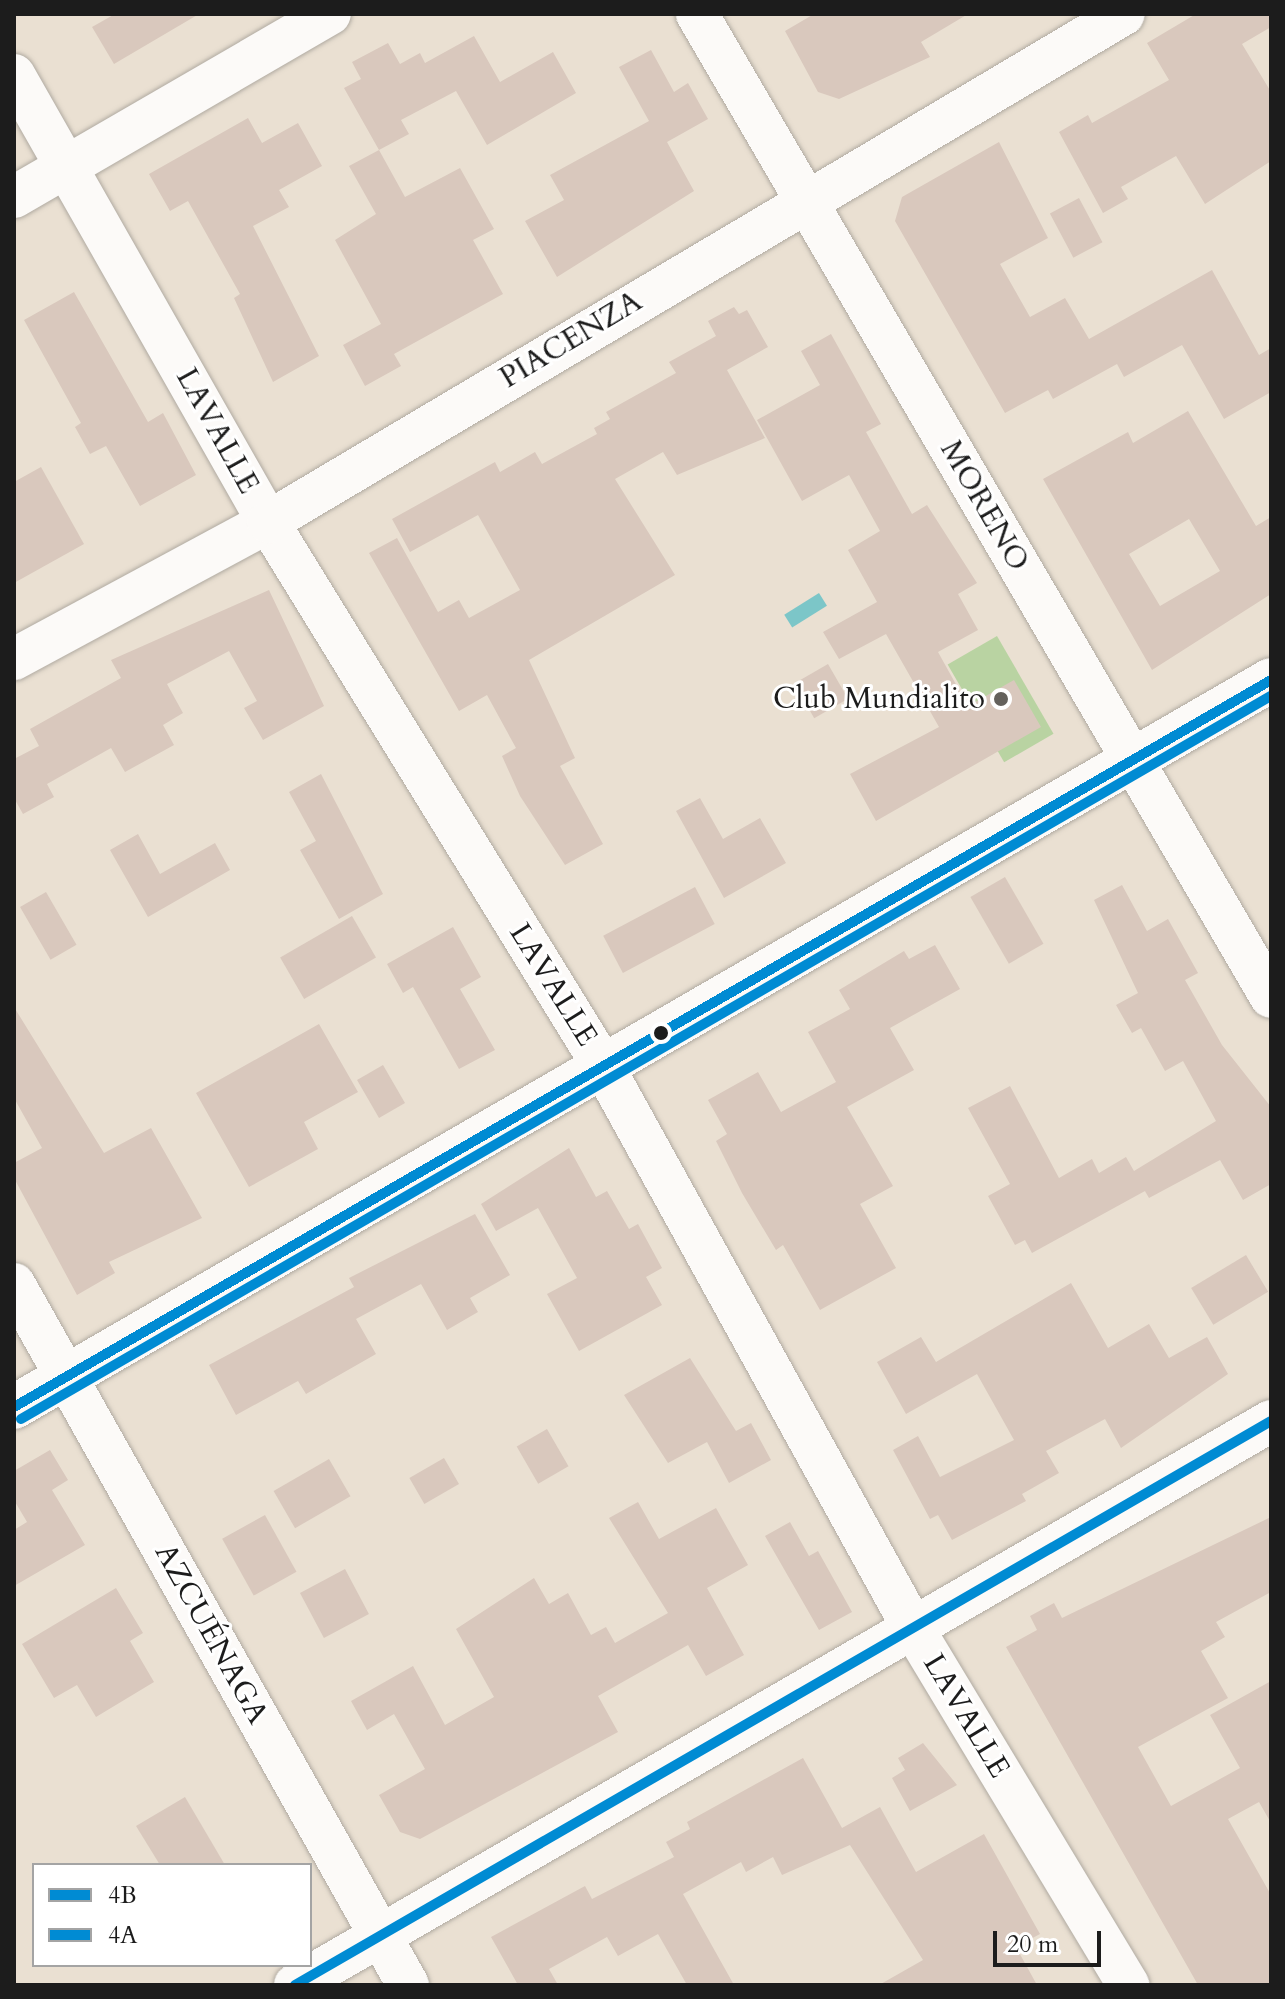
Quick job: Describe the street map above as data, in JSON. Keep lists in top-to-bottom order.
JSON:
{
  "streets": {
    "street": [
      "PIACENZA",
      "LAVALLE",
      "MORENO",
      "AZCUÉNAGA"
    ]
  },
  "crossings": [
    ["PIACENZA", "LAVALLE"],
    ["PIACENZA", "MORENO"]
  ],
  "places": ["Club Mundialito"],
  "lines": ["transit line 4B", "transit line 4A"],
  "legend": ["4B", "4A"],
  "scale_bar": "20 m"
}
